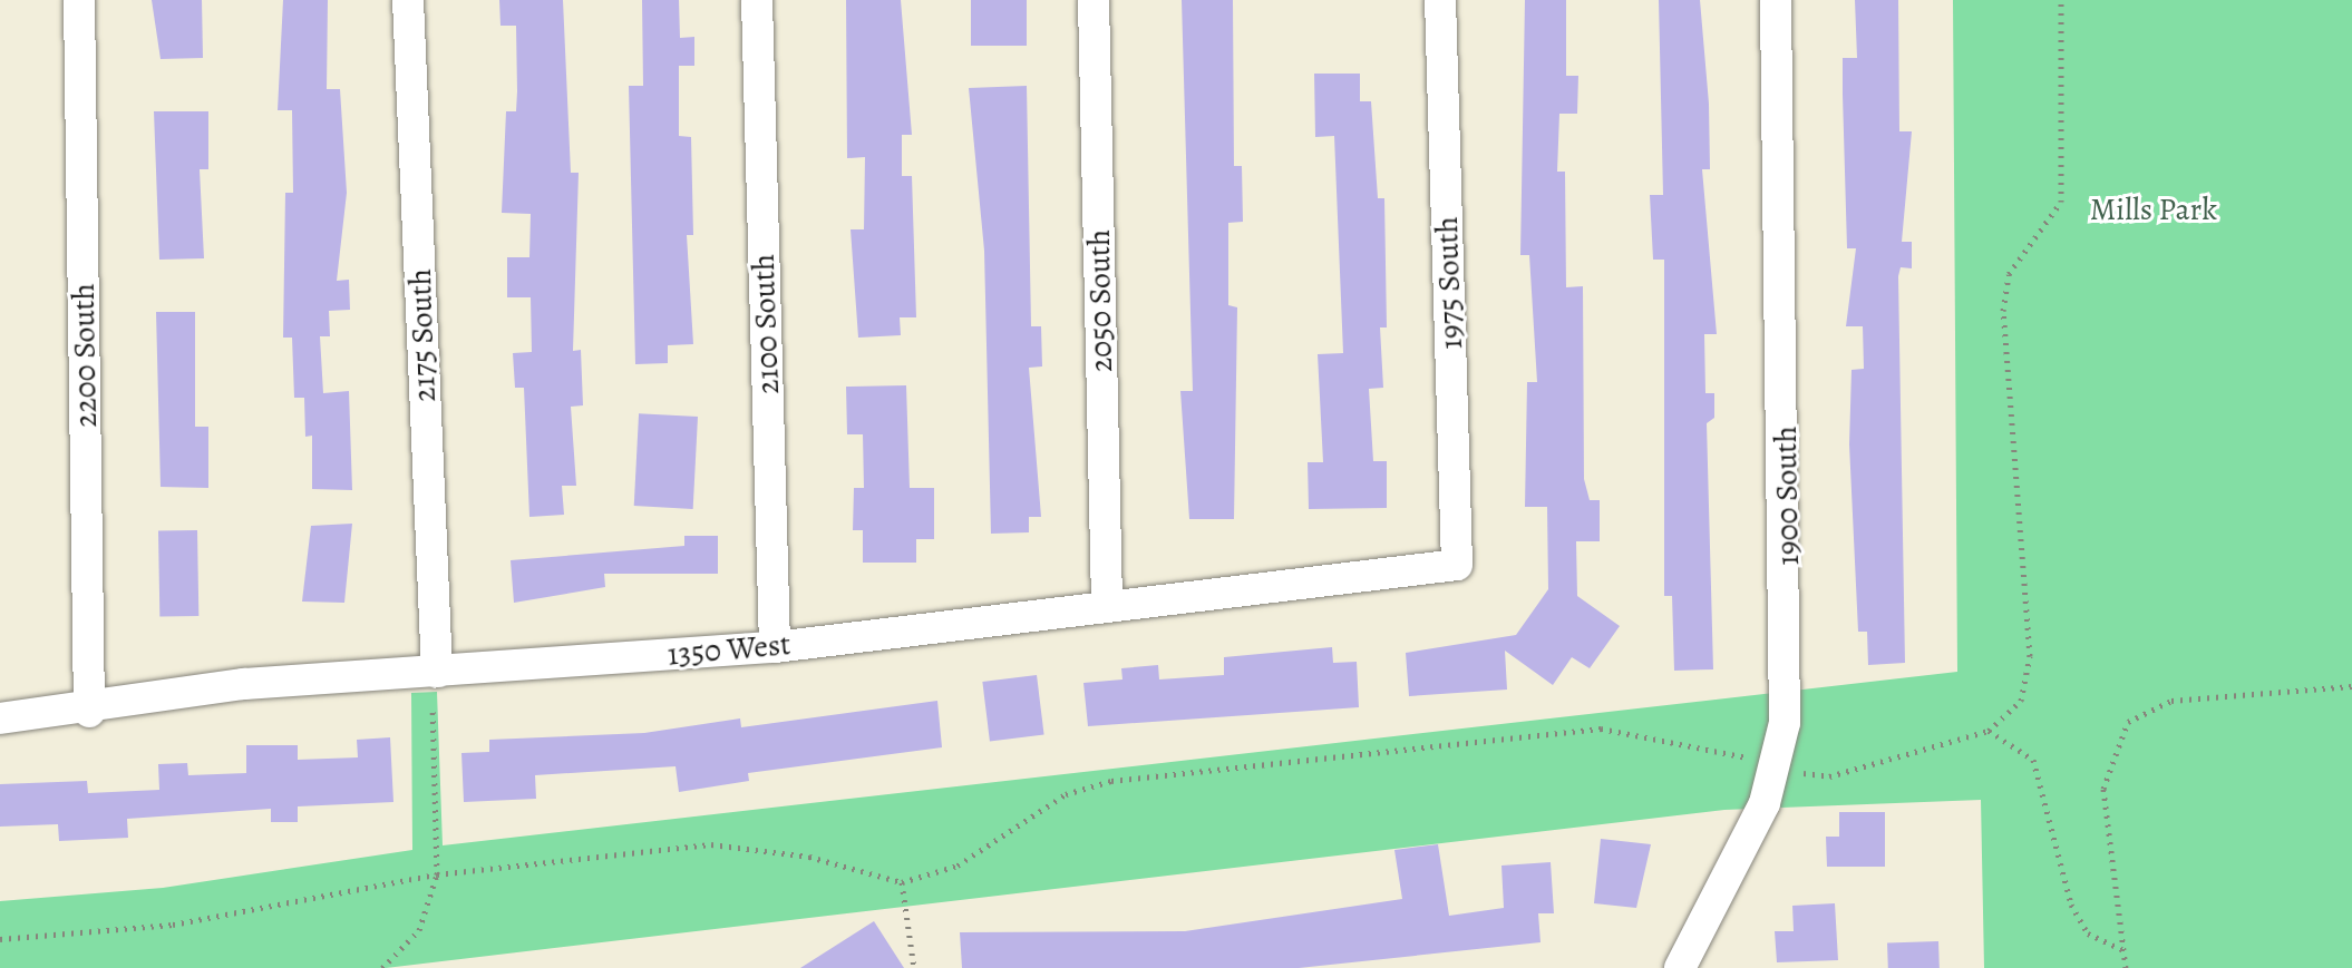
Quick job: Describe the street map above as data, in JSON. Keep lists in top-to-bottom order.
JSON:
{
  "streets": {
    "street": [
      "1975 South",
      "2050 South",
      "2100 South",
      "2175 South",
      "2200 South",
      "1900 South",
      "1350 West"
    ]
  },
  "crossings": [
    ["1975 South", "1350 West"],
    ["2050 South", "1350 West"],
    ["2100 South", "1350 West"],
    ["2175 South", "1350 West"],
    ["2200 South", "1350 West"]
  ],
  "parks": ["Mills Park"]
}
